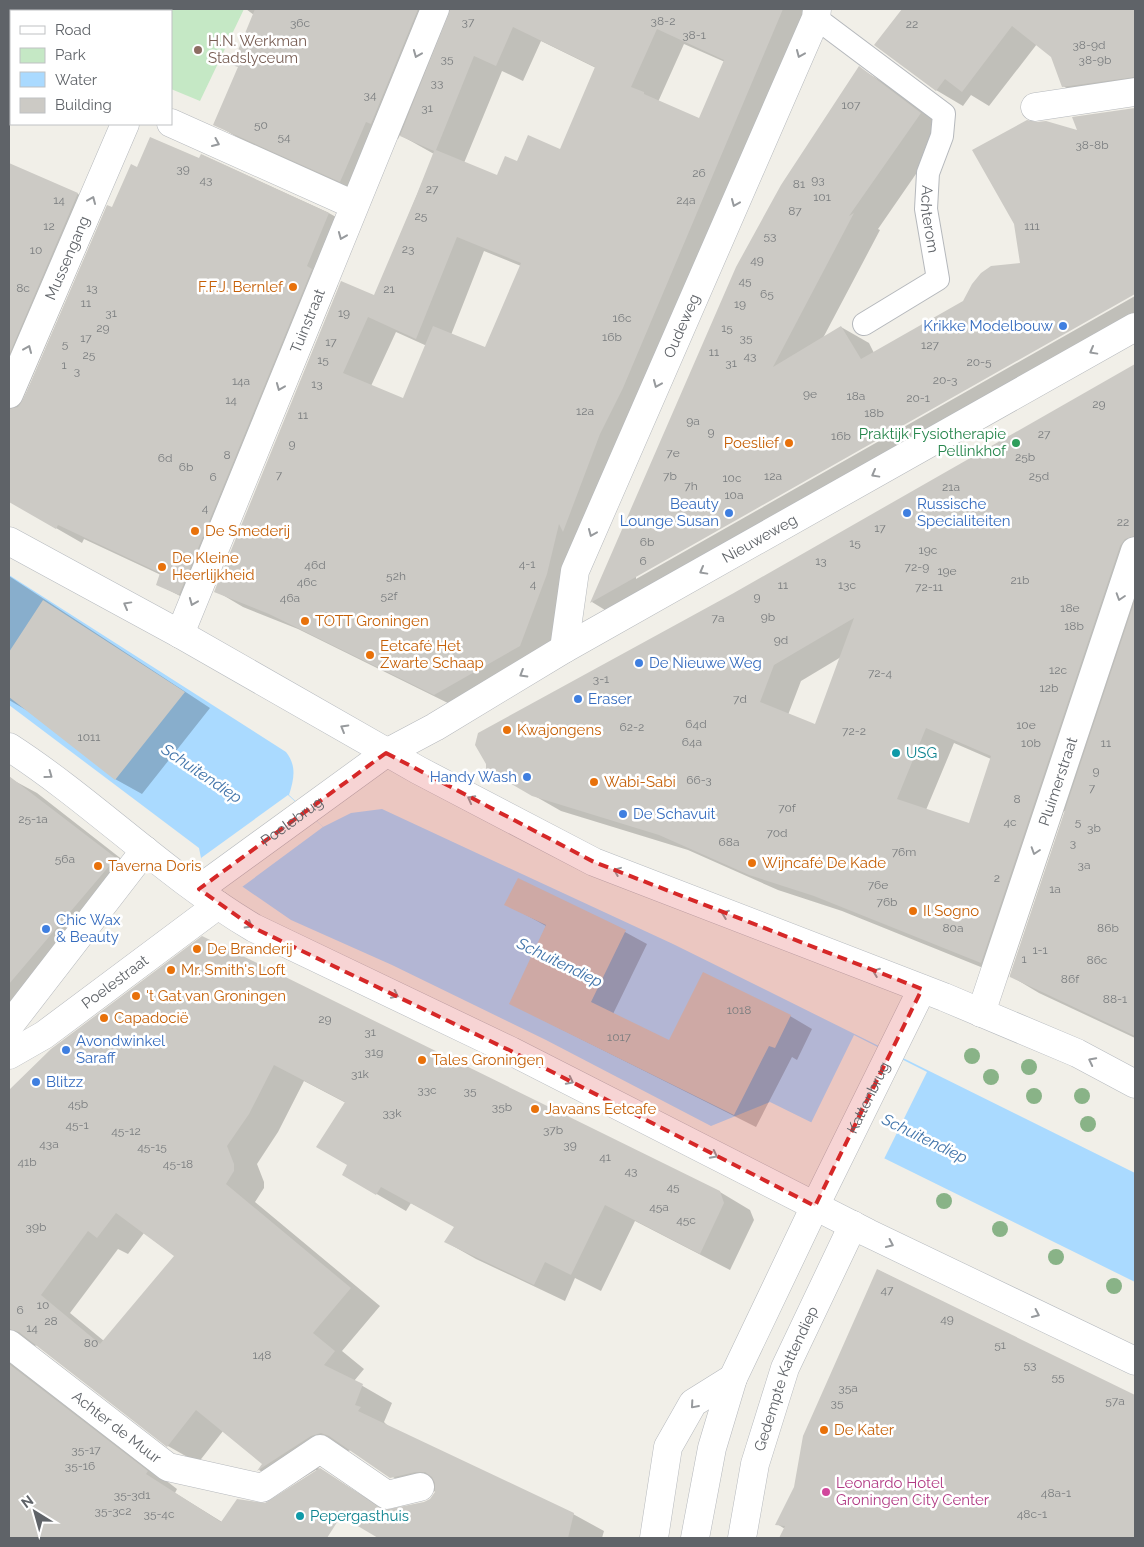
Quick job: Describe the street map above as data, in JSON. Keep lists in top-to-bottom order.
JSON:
{
  "streets": {
    "street": [
      "Mussengang",
      "Tuinstraat",
      "Oudeweg",
      "Nieuweweg",
      "Pluimerstraat",
      "Poelebrug",
      "Poelestraat",
      "Kattenbrug",
      "Gedempte Kattendiep",
      "Achter de Muur"
    ],
    "lane": ["Achterom"]
  },
  "crossings": [
    ["Achterom", "Oudeweg"],
    ["Oudeweg", "Nieuweweg"],
    ["Nieuweweg", "Poelebrug"],
    ["Poelebrug", "Poelestraat"]
  ],
  "one_way": [
    "Mussengang",
    "Tuinstraat",
    "Oudeweg",
    "Nieuweweg",
    "Pluimerstraat"
  ],
  "water": ["Schuitendiep"],
  "places": [
    "H.N. Werkman Stadslyceum",
    "F.F.J. Bernlef",
    "Krikke Modelbouw",
    "Poeslief",
    "Praktijk Fysiotherapie Pellinkhof",
    "Beauty Lounge Susan",
    "Russische Specialiteiten",
    "De Smederij",
    "De Kleine Heerlijkheid",
    "TOTT Groningen",
    "Eetcafé Het Zwarte Schaap",
    "De Nieuwe Weg",
    "Eraser",
    "Kwajongens",
    "USG",
    "Handy Wash",
    "Wabi-Sabi",
    "De Schavuit",
    "Wijncafé De Kade",
    "Taverna Doris",
    "Il Sogno",
    "Chic Wax & Beauty",
    "De Branderij",
    "Mr. Smith's Loft",
    "'t Gat van Groningen",
    "Capadocië",
    "Avondwinkel Saraff",
    "Tales Groningen",
    "Blitzz",
    "Javaans Eetcafe",
    "De Kater",
    "Leonardo Hotel Groningen City Center",
    "Pepergasthuis"
  ],
  "house_numbers": [
    "38-2",
    "37",
    "36c",
    "22",
    "38-1",
    "38-9d",
    "35",
    "38-9b",
    "33",
    "34",
    "107",
    "31",
    "50",
    "54",
    "38-8b",
    "39",
    "26",
    "43",
    "93",
    "81",
    "27",
    "101",
    "14",
    "24a",
    "87",
    "25",
    "12",
    "111",
    "53",
    "23",
    "10",
    "49",
    "45",
    "8c",
    "13",
    "21",
    "65",
    "11",
    "19",
    "31",
    "19",
    "16c",
    "29",
    "15",
    "16b",
    "17",
    "35",
    "17",
    "5",
    "127",
    "11",
    "25",
    "43",
    "15",
    "20-5",
    "31",
    "1",
    "3",
    "20-3",
    "14a",
    "13",
    "9e",
    "18a",
    "20-1",
    "14",
    "29",
    "12a",
    "18b",
    "11",
    "9a",
    "9",
    "27",
    "16b",
    "9",
    "7e",
    "8",
    "25b",
    "6d",
    "6b",
    "7",
    "7b",
    "12a",
    "25d",
    "6",
    "10c",
    "7h",
    "21a",
    "10a",
    "4",
    "22",
    "17",
    "6b",
    "15",
    "19c",
    "6",
    "13",
    "4-1",
    "46d",
    "72-9",
    "19e",
    "52h",
    "21b",
    "46c",
    "4",
    "11",
    "13c",
    "72-11",
    "52f",
    "9",
    "46a",
    "18e",
    "9b",
    "7a",
    "18b",
    "9d",
    "12c",
    "72-4",
    "3-1",
    "12b",
    "7d",
    "64d",
    "10e",
    "62-2",
    "72-2",
    "1011",
    "64a",
    "10b",
    "11",
    "9",
    "66-3",
    "7",
    "8",
    "70f",
    "25-1a",
    "4c",
    "5",
    "3b",
    "70d",
    "68a",
    "3",
    "76m",
    "56a",
    "3a",
    "2",
    "76e",
    "1a",
    "76b",
    "80a",
    "86b",
    "1-1",
    "1",
    "86c",
    "86f",
    "88-1",
    "1018",
    "29",
    "31",
    "1017",
    "31g",
    "31k",
    "33c",
    "35",
    "45b",
    "35b",
    "33k",
    "45-1",
    "37b",
    "45-12",
    "43a",
    "39",
    "45-15",
    "41",
    "41b",
    "45-18",
    "43",
    "45",
    "45a",
    "45c",
    "39b",
    "47",
    "10",
    "6",
    "49",
    "28",
    "14",
    "80",
    "51",
    "148",
    "53",
    "55",
    "35a",
    "57a",
    "35",
    "35-17",
    "35-16",
    "48a-1",
    "35-3d1",
    "35-3c2",
    "35-4c",
    "48c-1"
  ],
  "legend": [
    "Road",
    "Park",
    "Water",
    "Building"
  ],
  "north": "top left"
}
